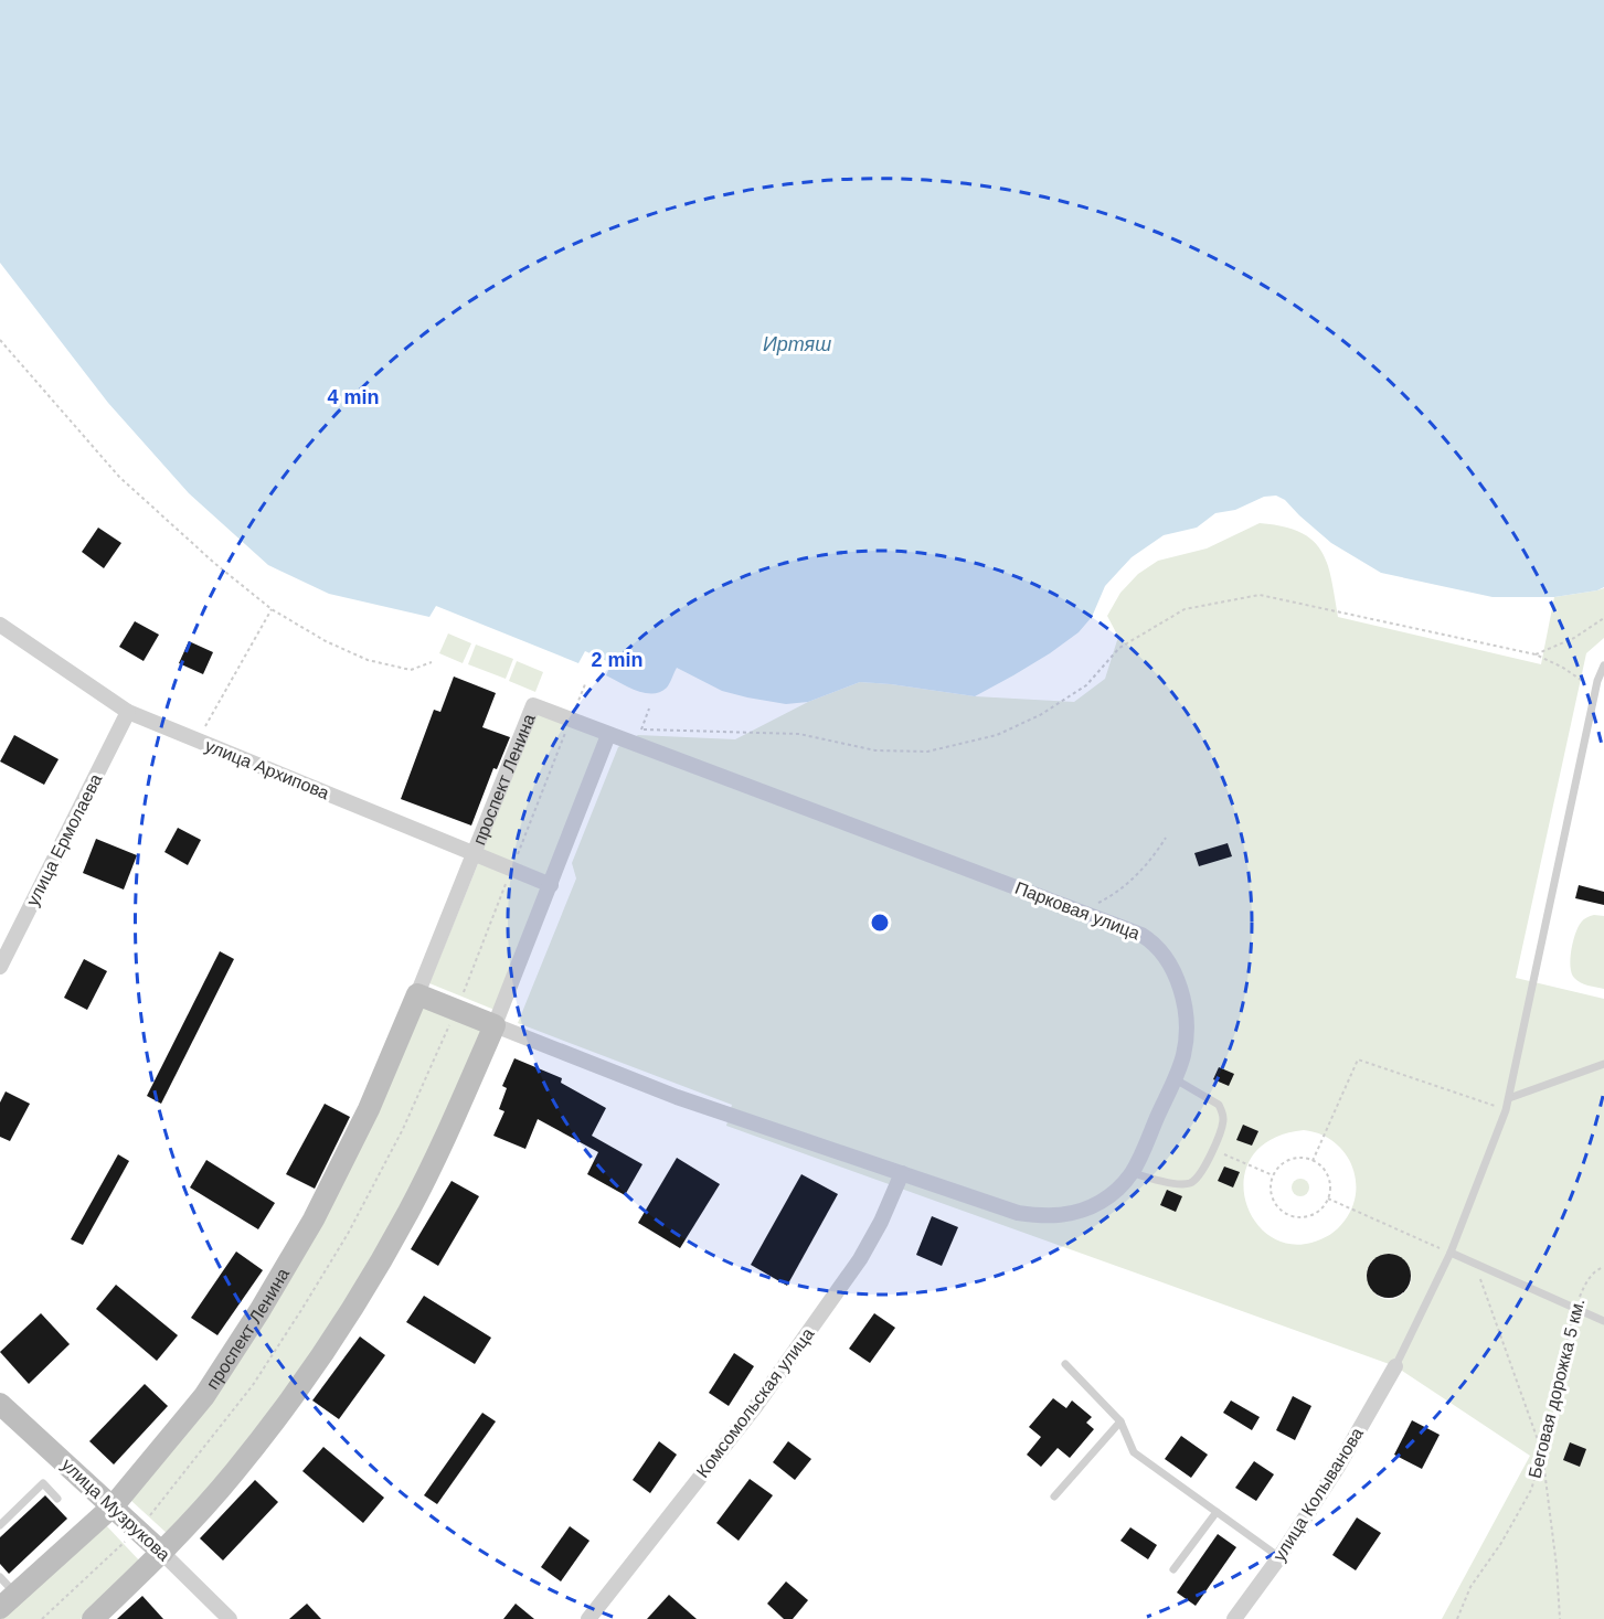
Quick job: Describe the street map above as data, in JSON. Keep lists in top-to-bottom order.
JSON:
{
  "streets": {
    "street": [
      "улица Архипова",
      "проспект Ленина",
      "улица Ермолаева",
      "Парковая улица",
      "Комсомольская улица",
      "улица Колыванова",
      "улица Музрукова"
    ],
    "path": ["Беговая дорожка 5 км."]
  },
  "crossings": [
    ["улица Архипова", "проспект Ленина"],
    ["улица Архипова", "улица Ермолаева"],
    ["проспект Ленина", "Парковая улица"],
    ["проспект Ленина", "улица Музрукова"],
    ["Парковая улица", "Комсомольская улица"]
  ],
  "water": ["Иртяш"],
  "rings": ["4 min", "2 min"]
}
